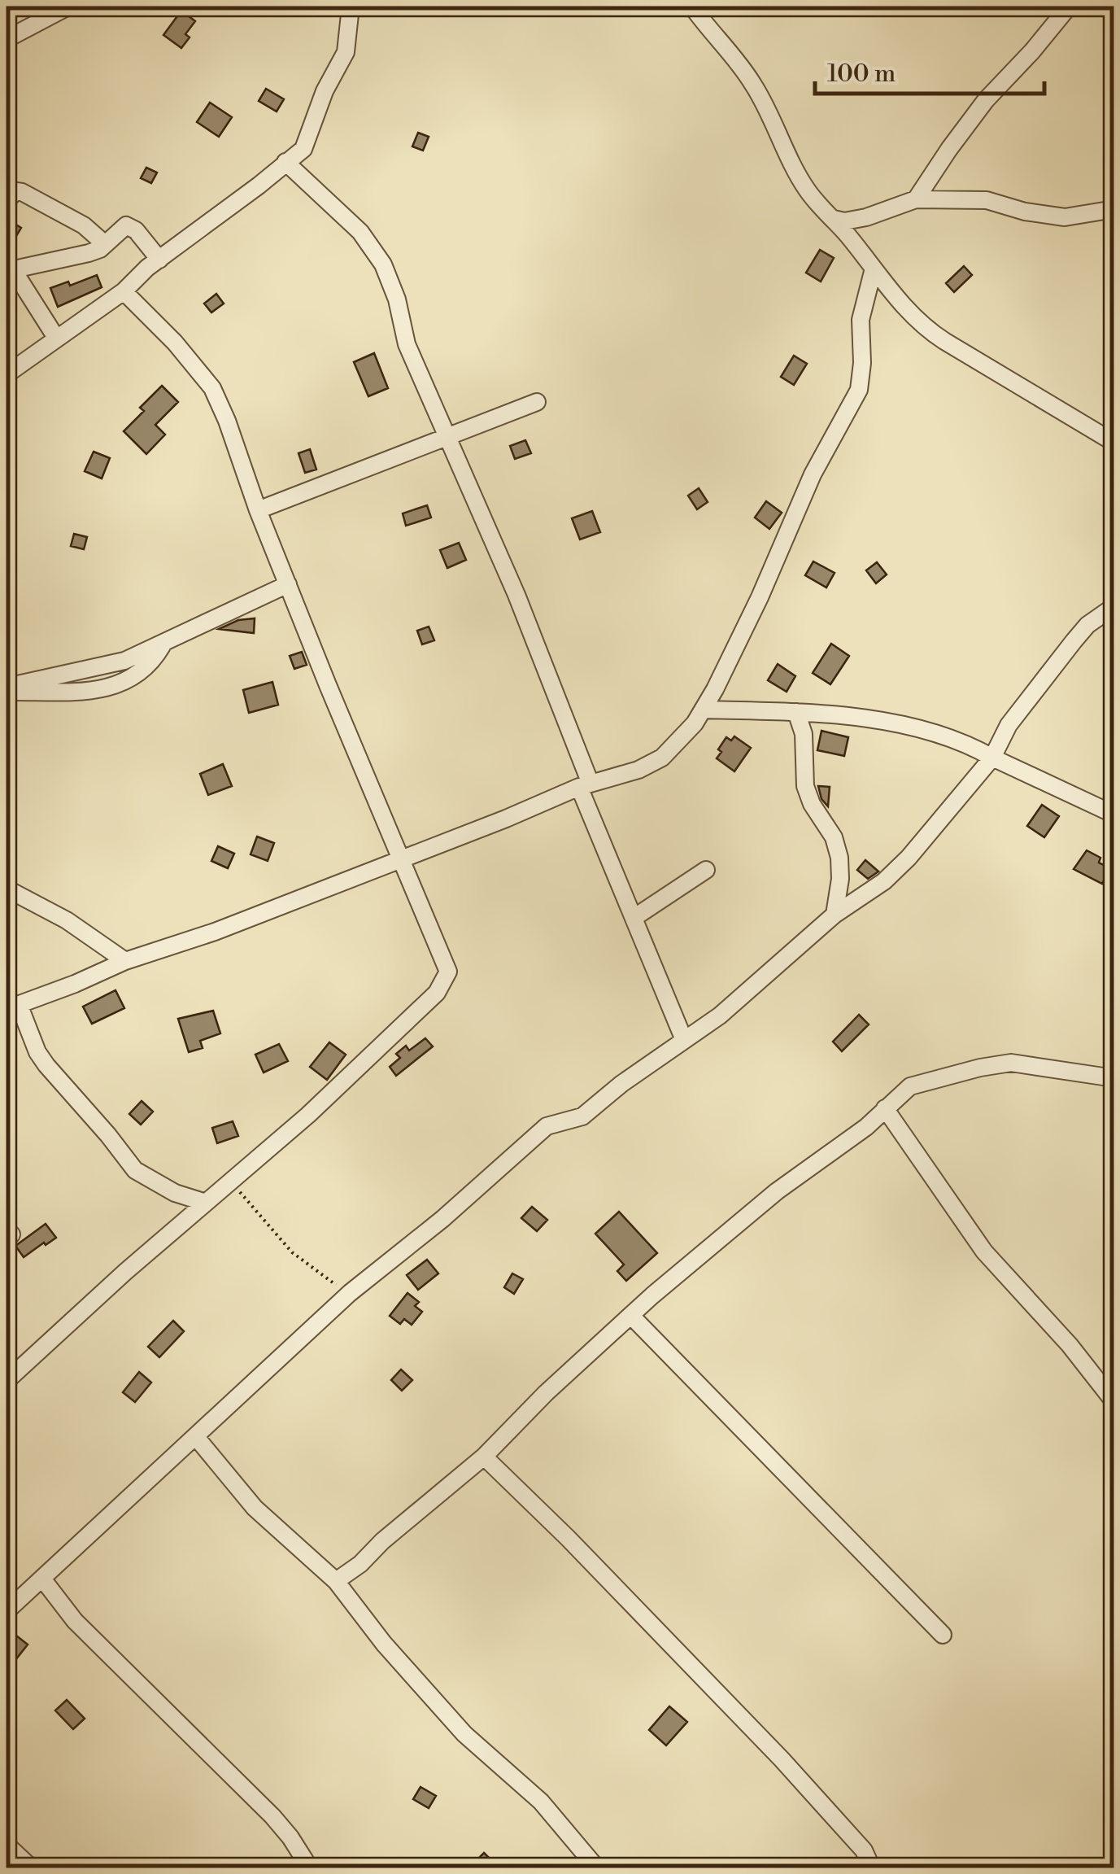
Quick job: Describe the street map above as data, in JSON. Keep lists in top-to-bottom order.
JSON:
{
  "scale_bar": "100 m"
}
